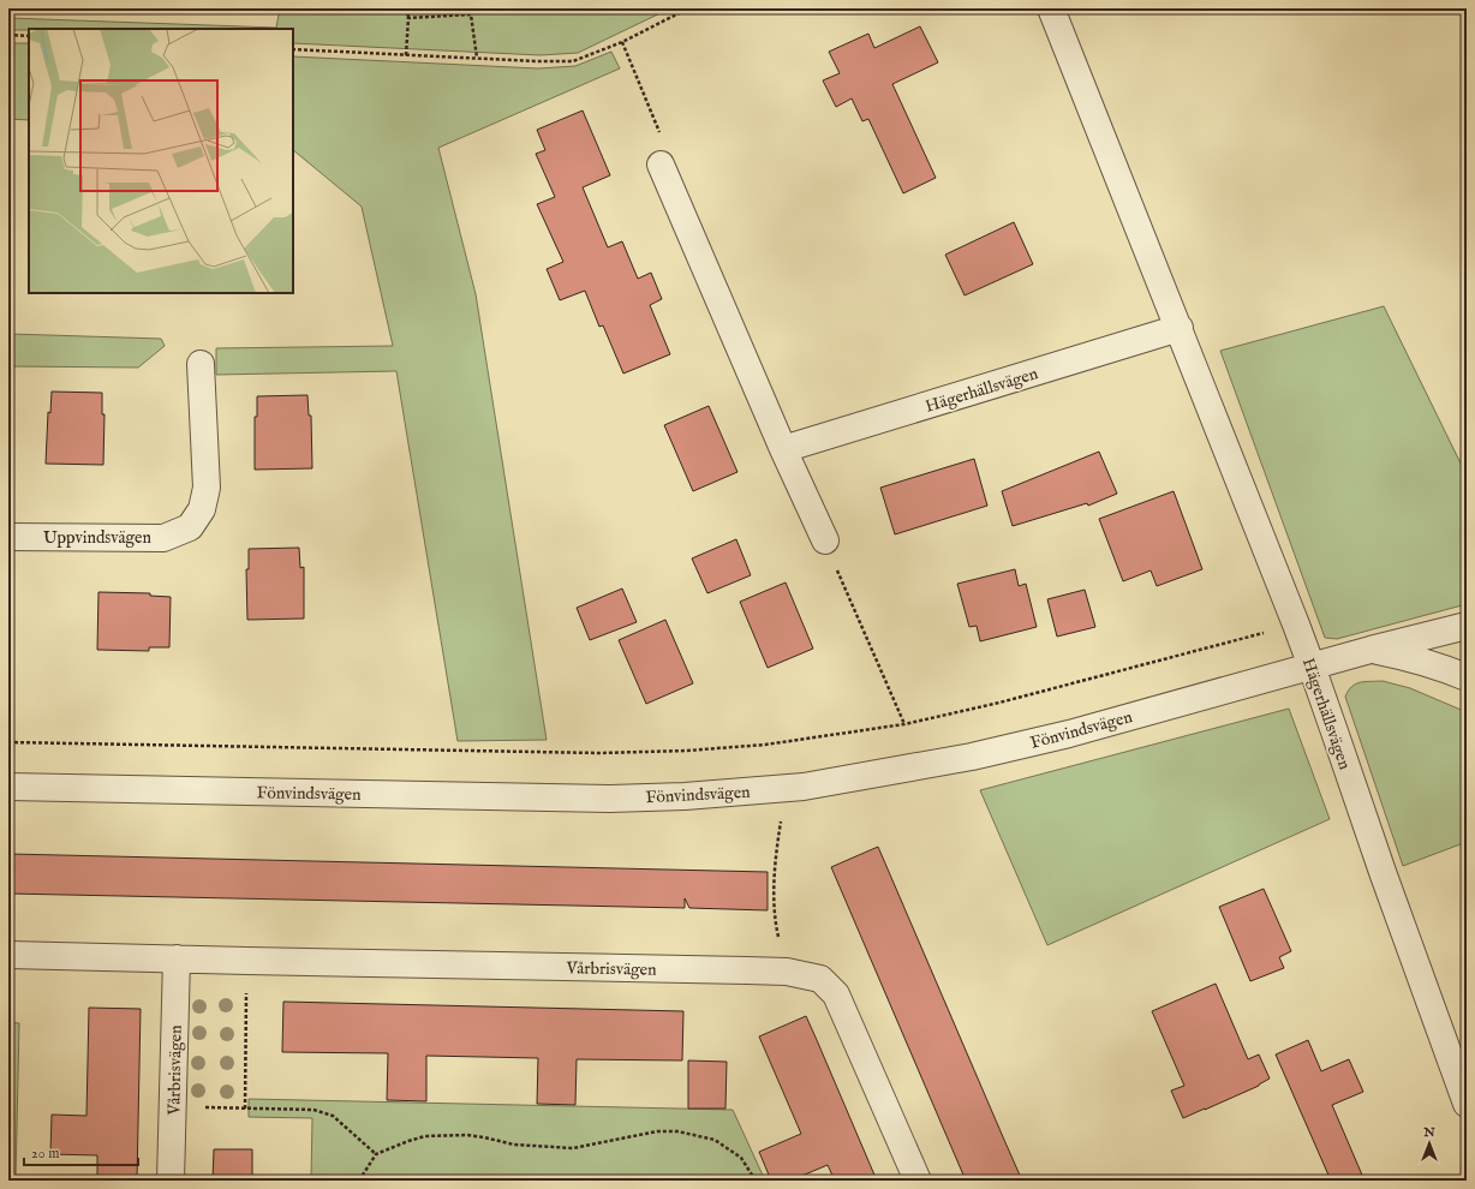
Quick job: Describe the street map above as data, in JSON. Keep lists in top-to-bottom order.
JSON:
{
  "streets": {
    "street": [
      "Hägerhällsvägen",
      "Uppvindsvägen",
      "Fönvindsvägen",
      "Vårbrisvägen"
    ]
  },
  "crossings": [
    ["Hägerhällsvägen", "Fönvindsvägen"]
  ],
  "scale_bar": "20 m",
  "north": "top"
}
